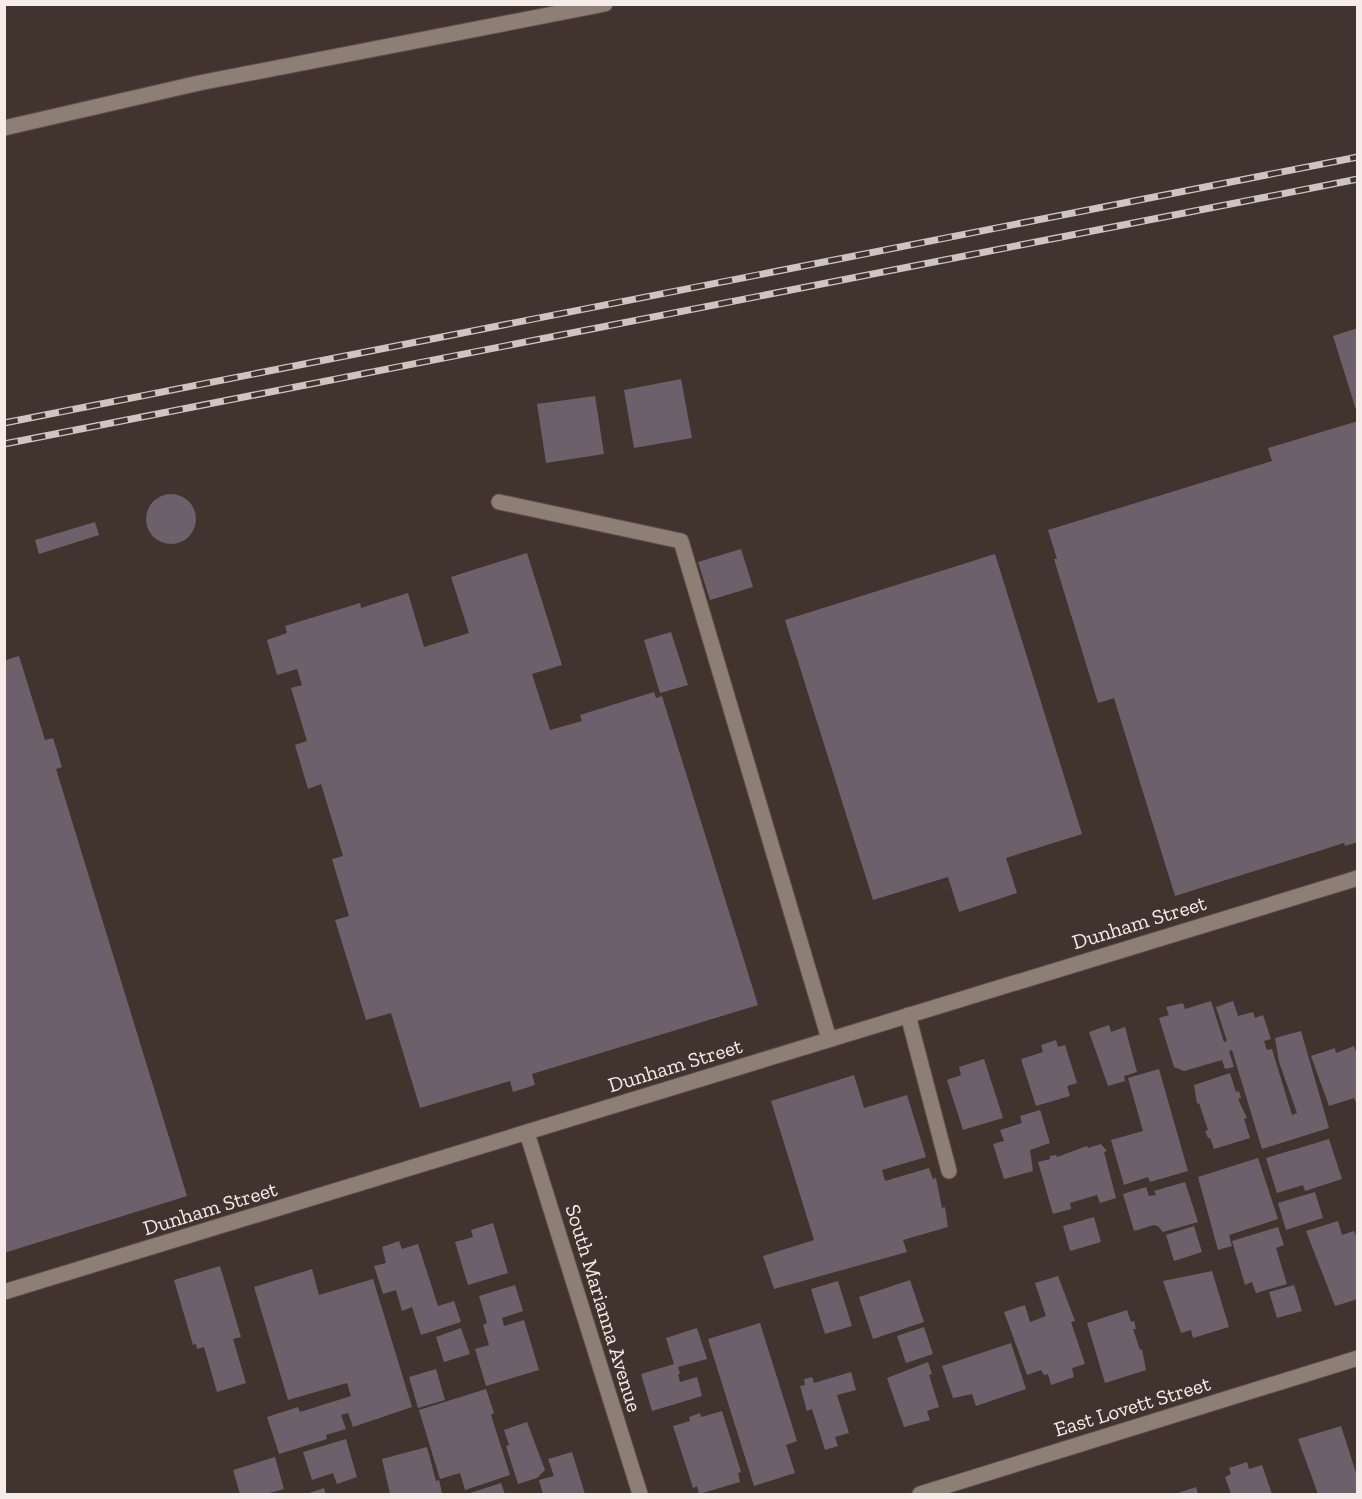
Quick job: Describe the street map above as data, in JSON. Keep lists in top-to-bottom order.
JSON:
{
  "streets": {
    "street": ["Dunham Street", "South Marianna Avenue", "East Lovett Street"]
  },
  "crossings": [
    ["Dunham Street", "South Marianna Avenue"]
  ]
}
